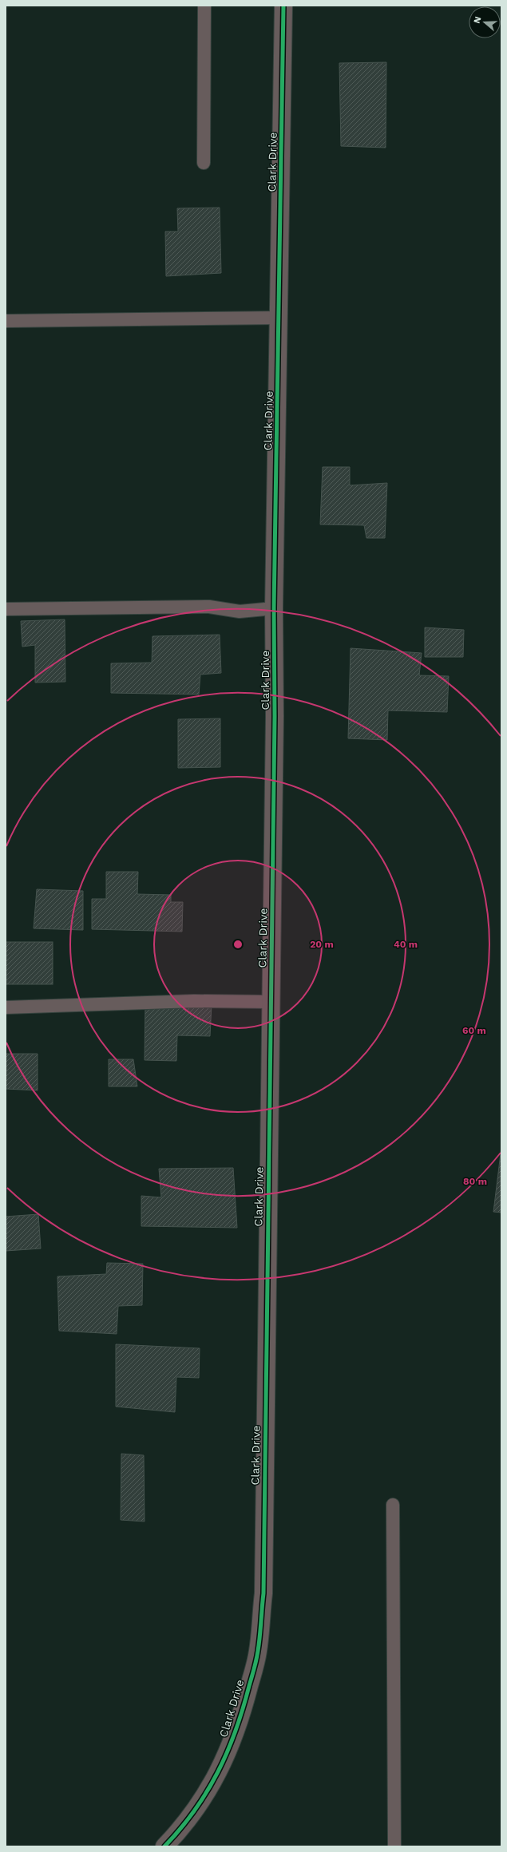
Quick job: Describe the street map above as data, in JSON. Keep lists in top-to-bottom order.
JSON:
{
  "streets": {
    "street": ["Clark Drive"]
  },
  "north": "left",
  "rings": [
    "20 m",
    "40 m",
    "60 m",
    "80 m"
  ]
}
